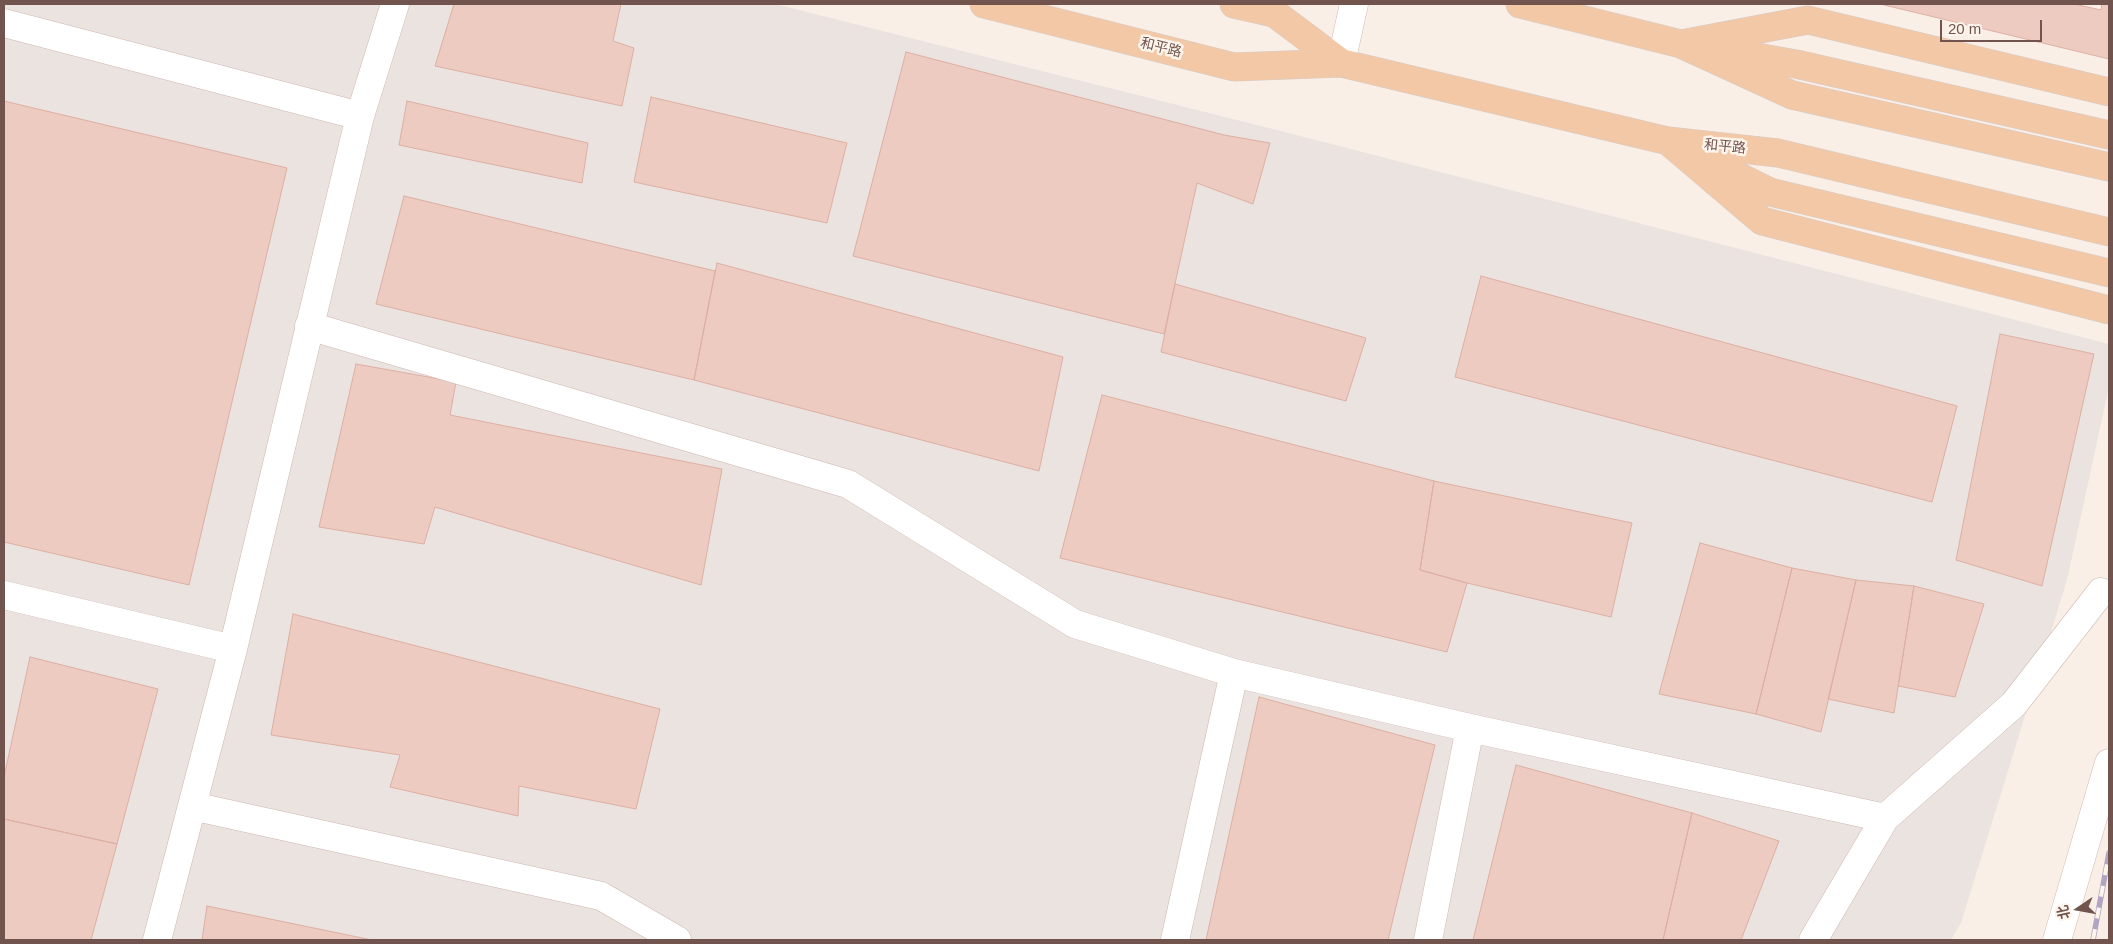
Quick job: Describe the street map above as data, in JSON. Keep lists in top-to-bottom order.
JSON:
{
  "streets": {
    "main road": ["和平路"]
  },
  "scale_bar": "20 m",
  "north": "left"
}
